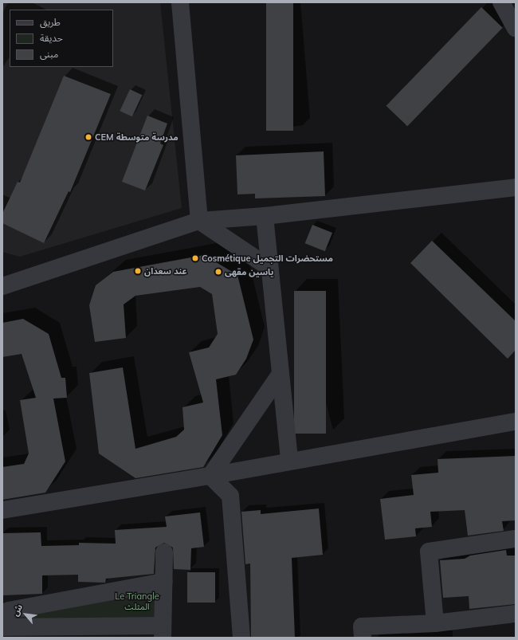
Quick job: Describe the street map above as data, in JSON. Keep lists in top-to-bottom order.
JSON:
{
  "parks": ["Le Triangle المثلث"],
  "places": [
    "CEM مدرسة متوسطة",
    "Cosmétique مستحضرات التجميل",
    "عند سعدان",
    "ياسين مقهى"
  ],
  "legend": ["طريق", "حديقة", "مبنى"],
  "north": "top left"
}
